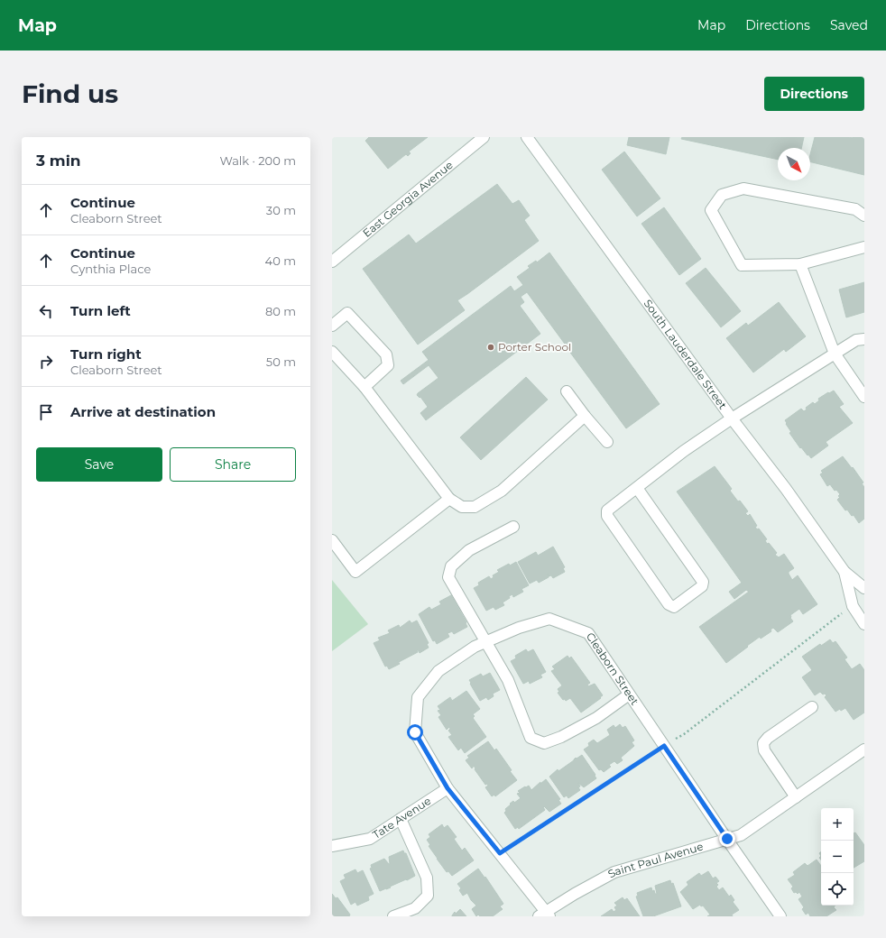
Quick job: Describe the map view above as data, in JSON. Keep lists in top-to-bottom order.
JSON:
{
  "streets": {
    "street": [
      "East Georgia Avenue",
      "South Lauderdale Street",
      "Cleaborn Street",
      "Tate Avenue",
      "Saint Paul Avenue"
    ]
  },
  "crossings": [
    ["Cleaborn Street", "Tate Avenue"],
    ["Cleaborn Street", "Saint Paul Avenue"]
  ],
  "places": ["Porter School"],
  "north": "bottom right",
  "page": {
    "header": "Map",
    "nav": ["Map", "Directions", "Saved"],
    "buttons": [
      "Directions",
      ["Save", "Share"]
    ],
    "title": "Find us",
    "heading": ["3 min", "Walk · 200 m"],
    "list": [
      ["Continue", "Cleaborn Street", "30 m"],
      ["Continue", "Cynthia Place", "40 m"],
      ["Turn left", "80 m"],
      ["Turn right", "Cleaborn Street", "50 m"],
      "Arrive at destination"
    ],
    "map_buttons": ["+", "−"]
  }
}
